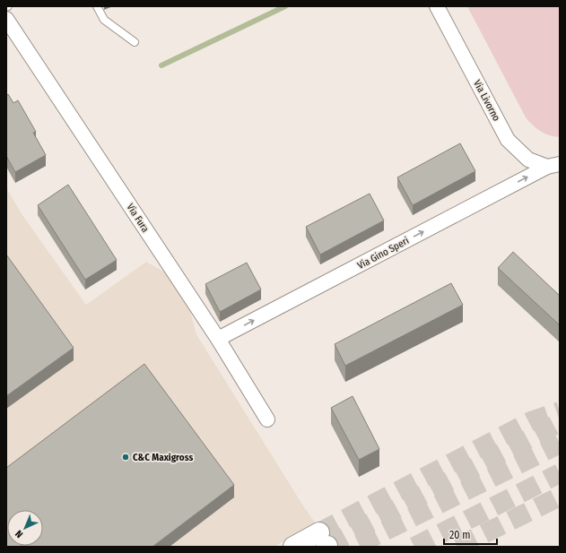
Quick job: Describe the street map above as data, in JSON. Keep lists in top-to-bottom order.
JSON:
{
  "streets": {
    "street": ["Via Livorno", "Via Fura", "Via Gino Speri"]
  },
  "crossings": [
    ["Via Livorno", "Via Gino Speri"],
    ["Via Fura", "Via Gino Speri"]
  ],
  "one_way": ["Via Gino Speri"],
  "places": ["C&C Maxigross"],
  "scale_bar": "20 m",
  "north": "bottom left"
}
